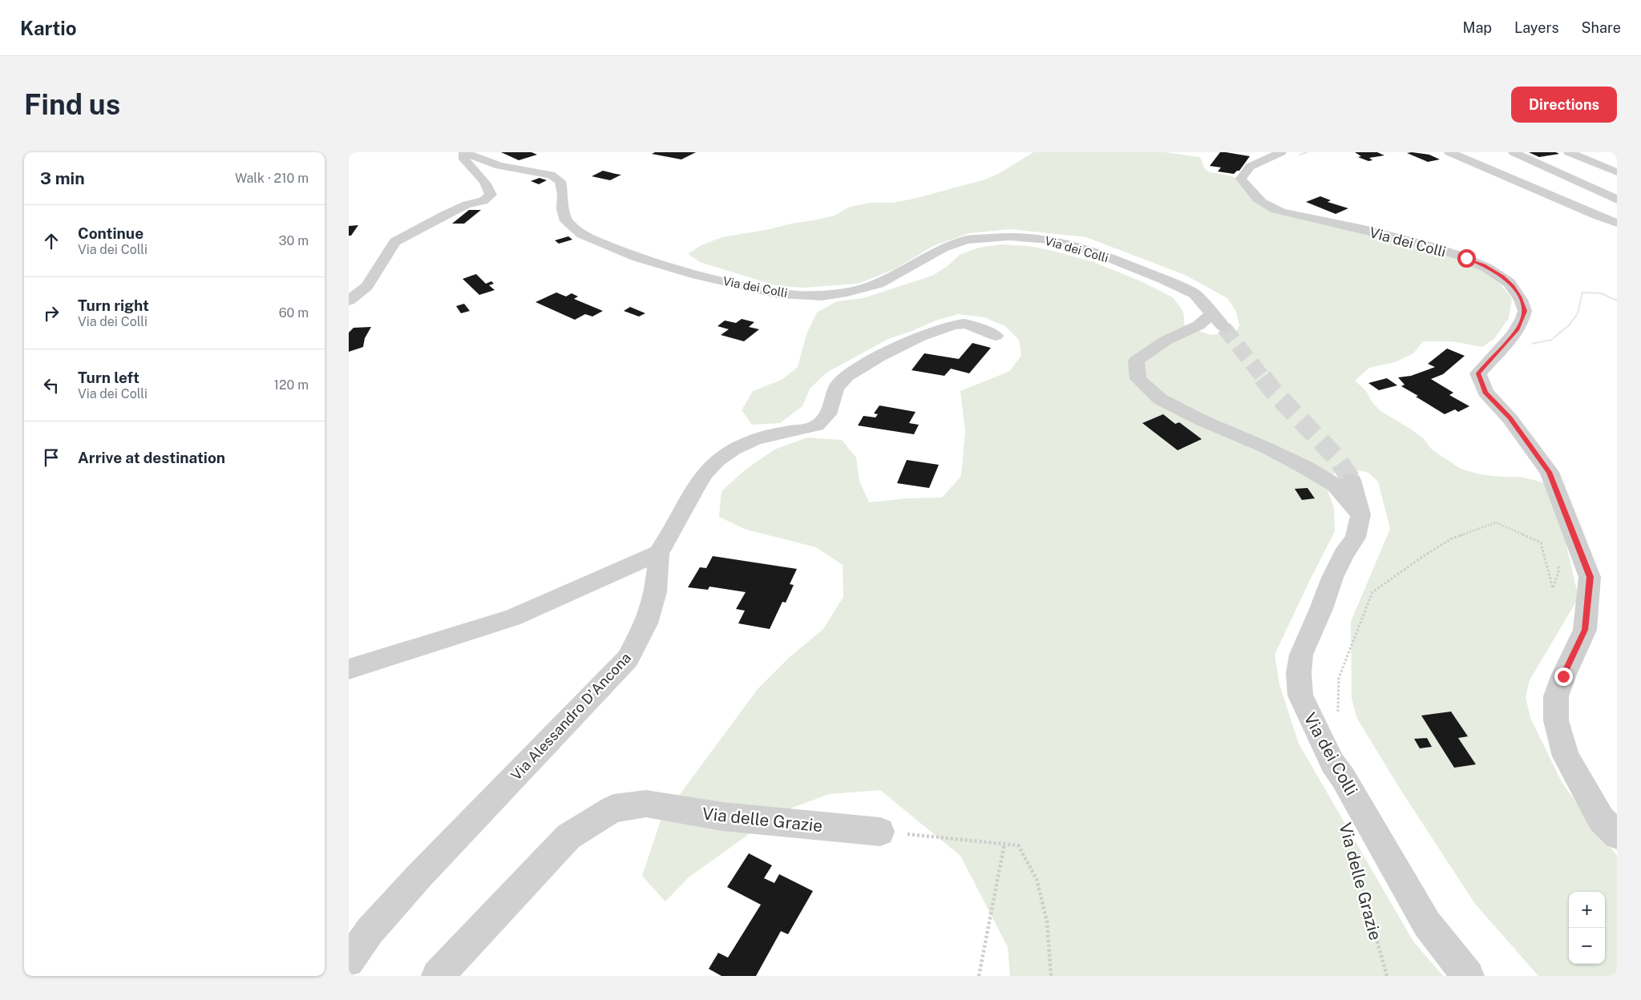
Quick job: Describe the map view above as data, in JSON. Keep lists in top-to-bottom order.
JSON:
{
  "streets": {
    "street": ["Via dei Colli", "Via Alessandro D'Ancona", "Via delle Grazie"]
  },
  "page": {
    "header": "Kartio",
    "nav": ["Map", "Layers", "Share"],
    "buttons": "Directions",
    "title": "Find us",
    "heading": ["3 min", "Walk · 210 m"],
    "list": [
      ["Continue", "Via dei Colli", "30 m"],
      ["Turn right", "Via dei Colli", "60 m"],
      ["Turn left", "Via dei Colli", "120 m"],
      "Arrive at destination"
    ],
    "map_buttons": ["+", "−"]
  }
}
